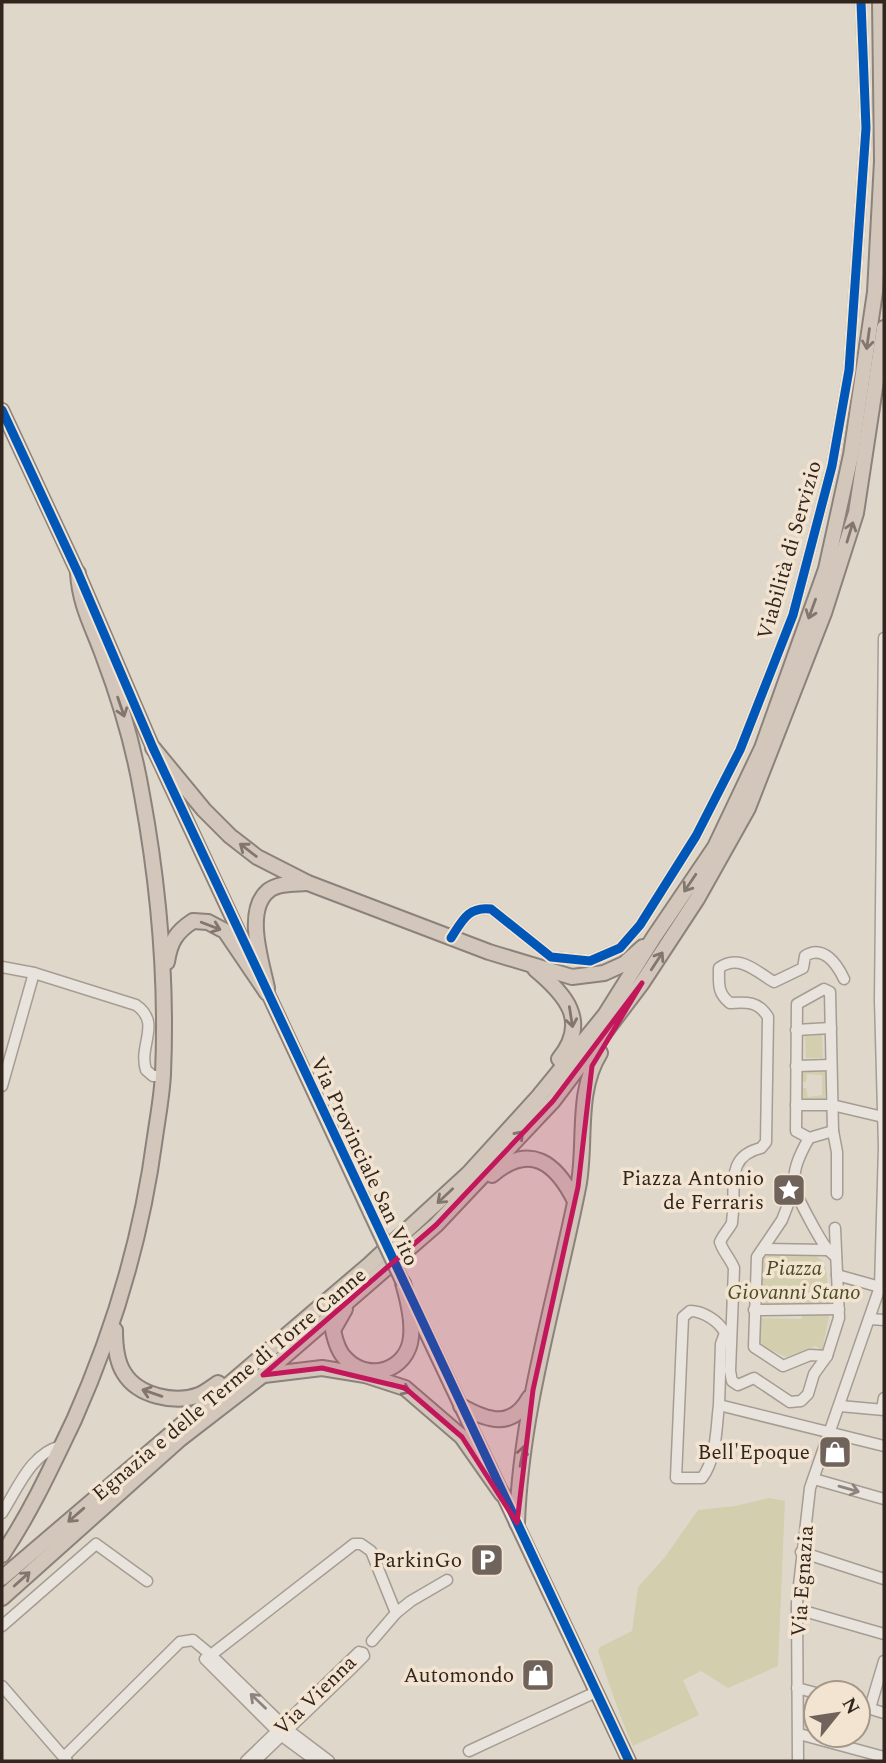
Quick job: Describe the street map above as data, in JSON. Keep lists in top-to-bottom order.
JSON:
{
  "streets": {
    "highway": ["Egnazia e delle Terme di Torre Canne"],
    "main road": ["Via Provinciale San Vito"],
    "street": ["Viabilità di Servizio", "Via Egnazia", "Via Vienna"]
  },
  "parks": ["Piazza Giovanni Stano"],
  "places": {
    "place": ["Piazza Antonio de Ferraris"],
    "shop": ["Bell'Epoque", "Automondo"],
    "parking": ["ParkinGo"]
  },
  "north": "top right"
}
